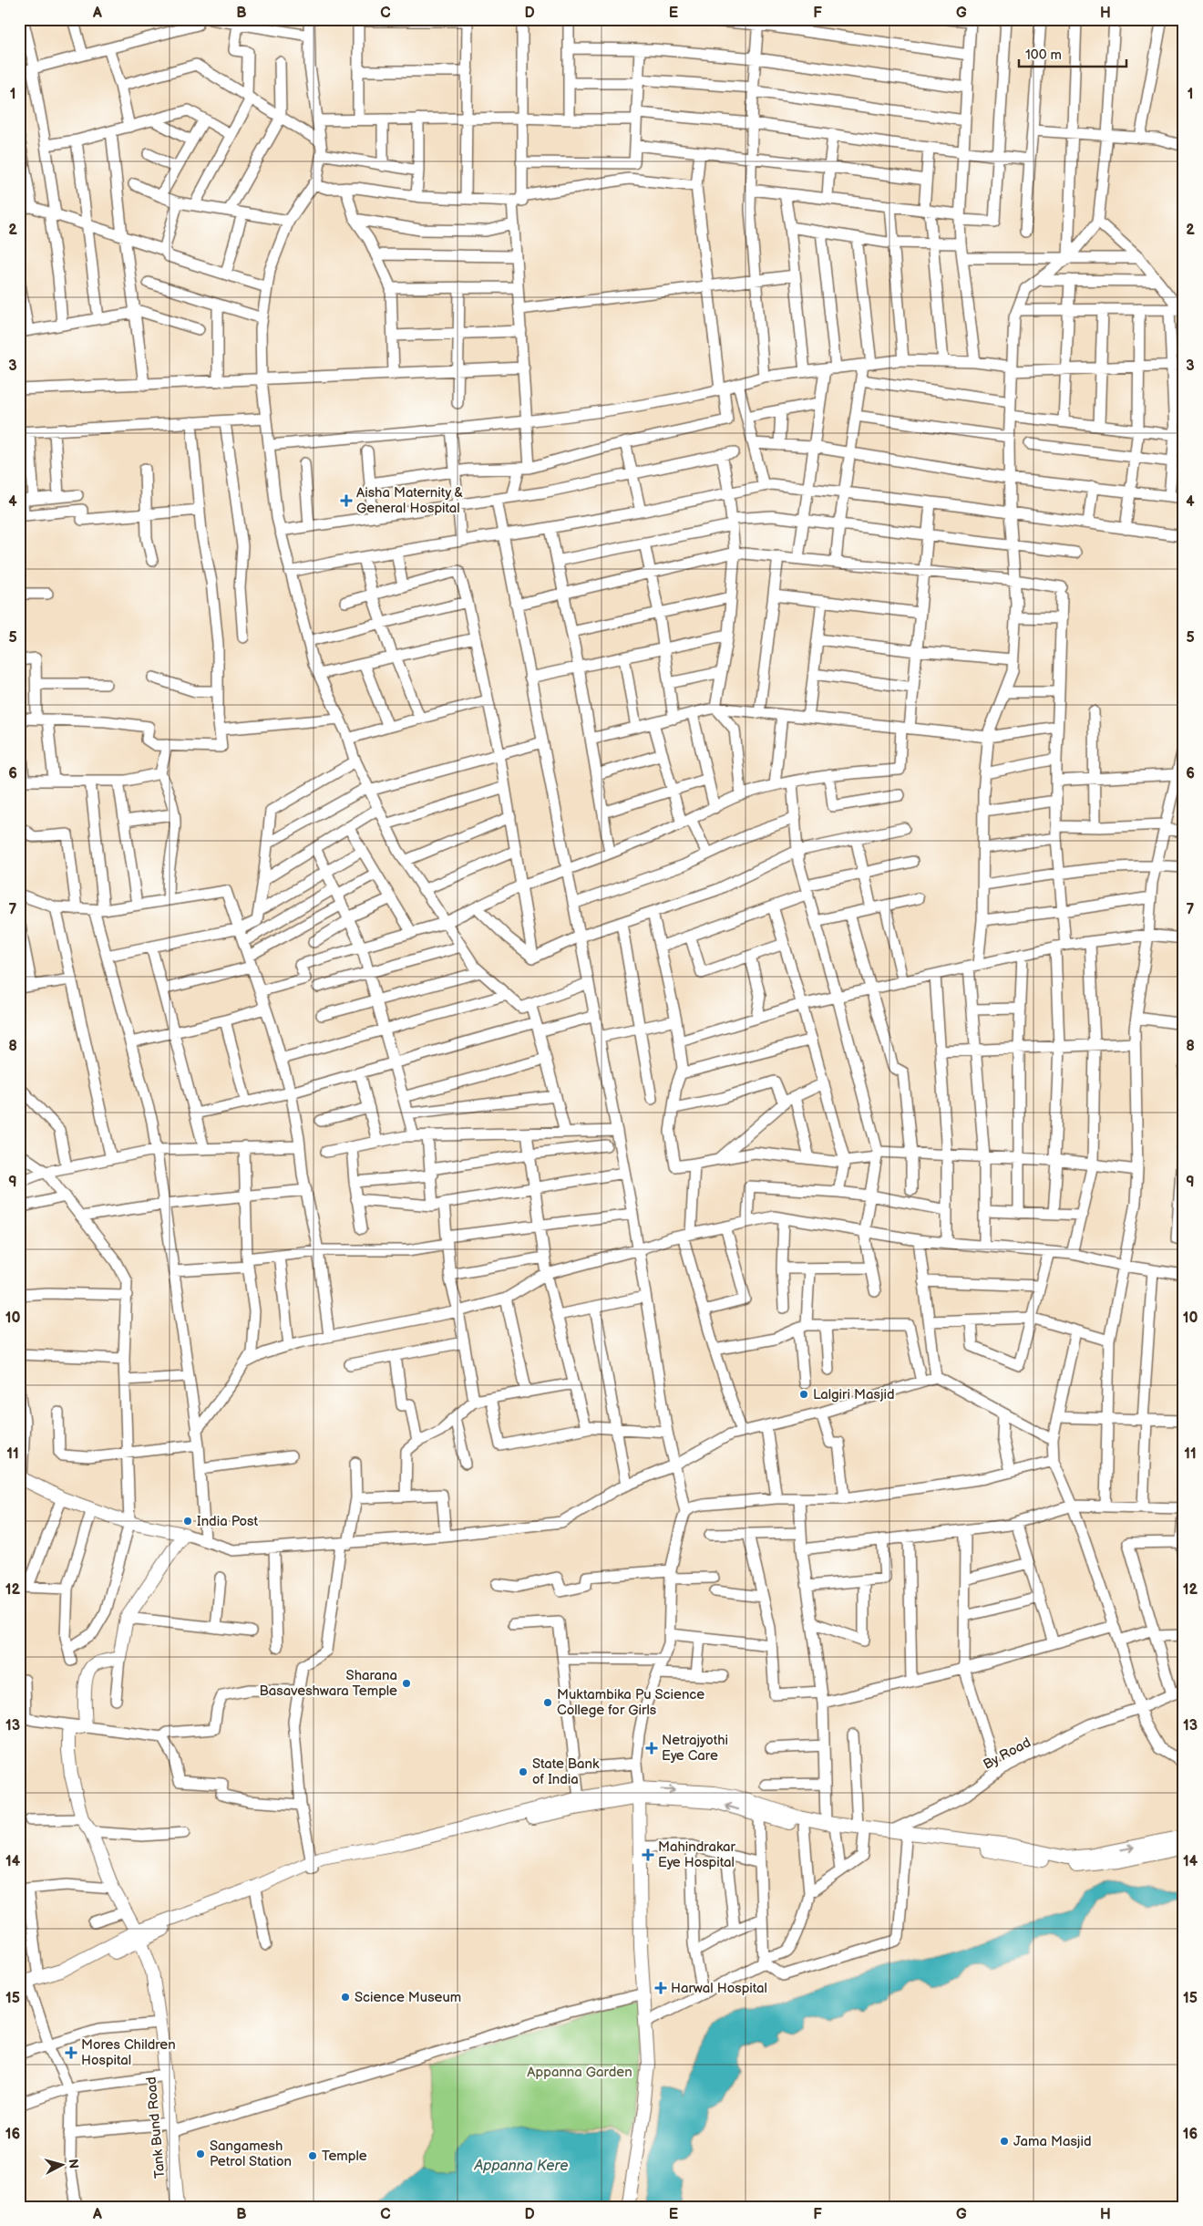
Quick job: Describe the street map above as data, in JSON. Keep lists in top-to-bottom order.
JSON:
{
  "streets": {
    "main road": ["Tank Bund Road"],
    "street": ["By Road"]
  },
  "water": ["Appanna Kere"],
  "parks": ["Appanna Garden"],
  "places": {
    "health": [
      "Aisha Maternity & General Hospital",
      "Netrajyothi Eye Care",
      "Mahindrakar Eye Hospital",
      "Harwal Hospital",
      "Mores Children Hospital"
    ],
    "other": [
      "Lalgiri Masjid",
      "India Post",
      "Sharana Basaveshwara Temple",
      "Muktambika Pu Science College for Girls",
      "State Bank of India",
      "Science Museum",
      "Jama Masjid",
      "Sangamesh Petrol Station",
      "Temple"
    ]
  },
  "scale_bar": "100 m",
  "north": "right",
  "grid": {
    "columns": [
      "A",
      "B",
      "C",
      "D",
      "E",
      "F",
      "G",
      "H"
    ],
    "rows": [
      "1",
      "2",
      "3",
      "4",
      "5",
      "6",
      "7",
      "8",
      "9",
      "10",
      "11",
      "12",
      "13",
      "14",
      "15",
      "16"
    ]
  }
}
